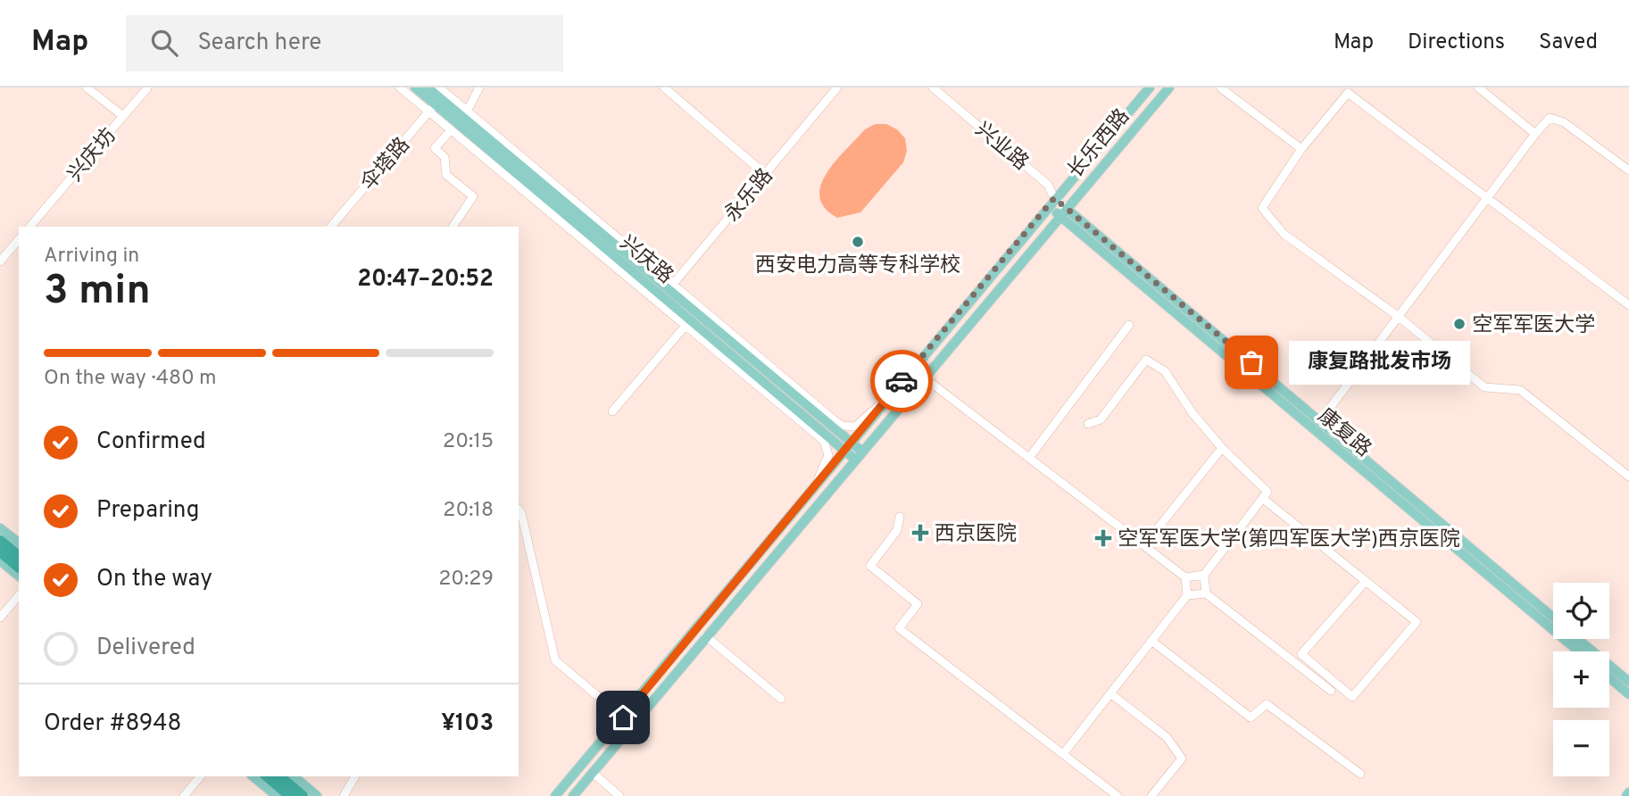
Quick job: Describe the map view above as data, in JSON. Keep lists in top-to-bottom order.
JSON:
{
  "streets": {
    "main road": ["长乐西路", "兴庆路", "康复路"],
    "street": [
      "兴业路",
      "兴庆坊",
      "伞塔路",
      "永乐路"
    ]
  },
  "crossings": [
    ["长乐西路", "兴业路"],
    ["长乐西路", "兴庆路"],
    ["长乐西路", "康复路"],
    ["兴业路", "康复路"],
    ["伞塔路", "兴庆路"],
    ["永乐路", "兴庆路"]
  ],
  "places": {
    "other": ["西安电力高等专科学校", "空军军医大学", "康复路批发市场"],
    "health": ["西京医院", "空军军医大学(第四军医大学)西京医院"]
  },
  "page": {
    "header": "Map",
    "search": "Search here",
    "nav": ["Map", "Directions", "Saved"],
    "heading": ["3 min", "Arriving in", "20:47–20:52"],
    "panel": ["Order #8948", "¥103"],
    "bar": "On the way · 480 m",
    "bubble": "康复路批发市场",
    "list": [
      ["Confirmed", "20:15"],
      ["Preparing", "20:18"],
      ["On the way", "20:29"],
      "Delivered"
    ],
    "map_buttons": ["+", "−"]
  }
}
